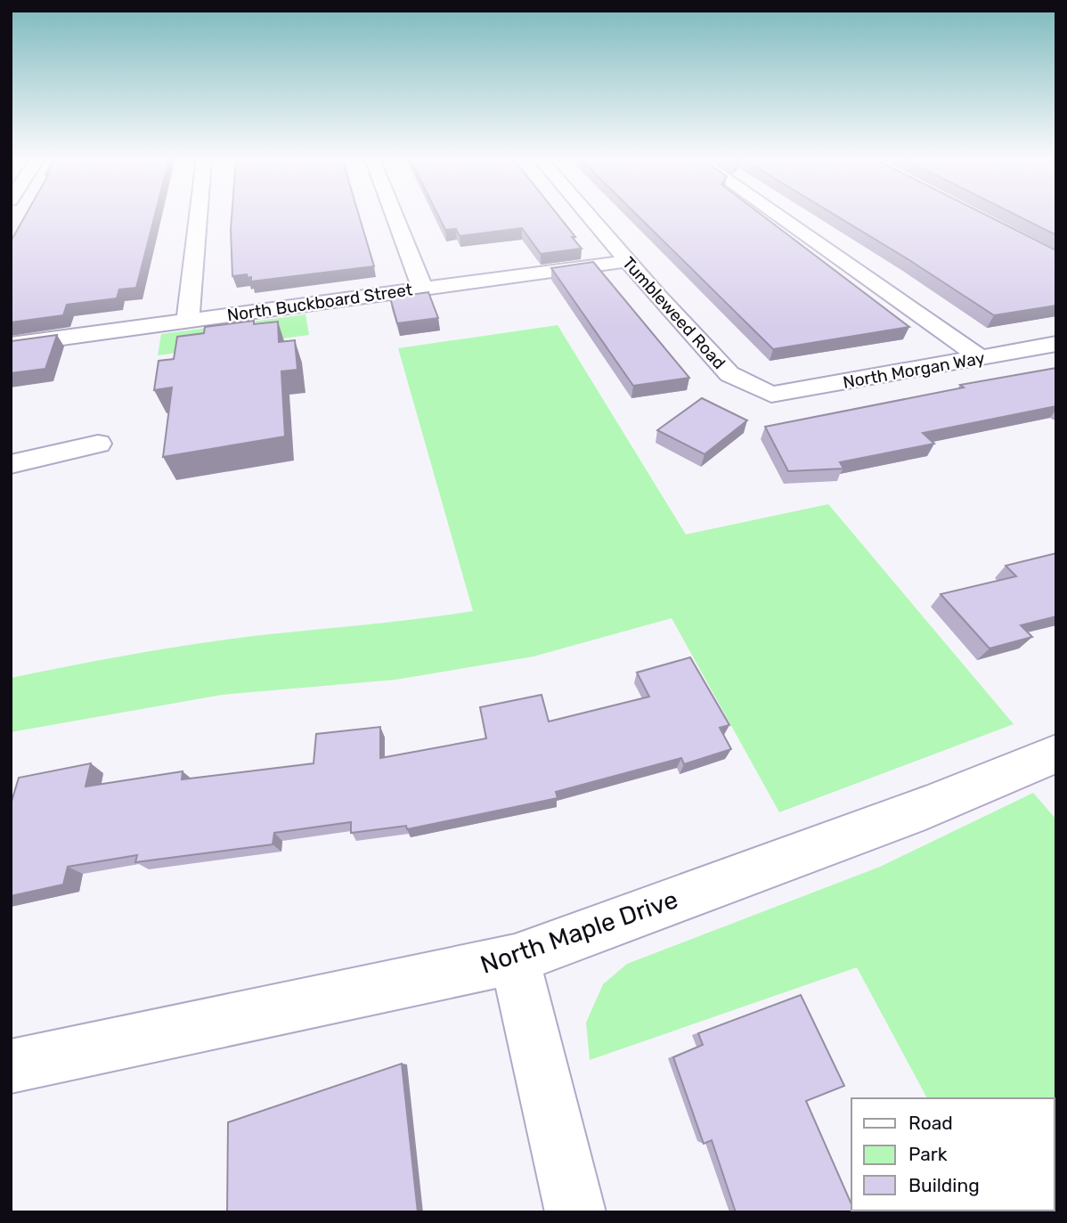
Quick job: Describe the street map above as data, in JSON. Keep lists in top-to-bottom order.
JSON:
{
  "streets": {
    "street": [
      "North Buckboard Street",
      "Tumbleweed Road",
      "North Morgan Way",
      "North Maple Drive"
    ]
  },
  "crossings": [
    ["North Buckboard Street", "Tumbleweed Road"],
    ["Tumbleweed Road", "North Morgan Way"]
  ],
  "legend": ["Road", "Park", "Building"]
}
